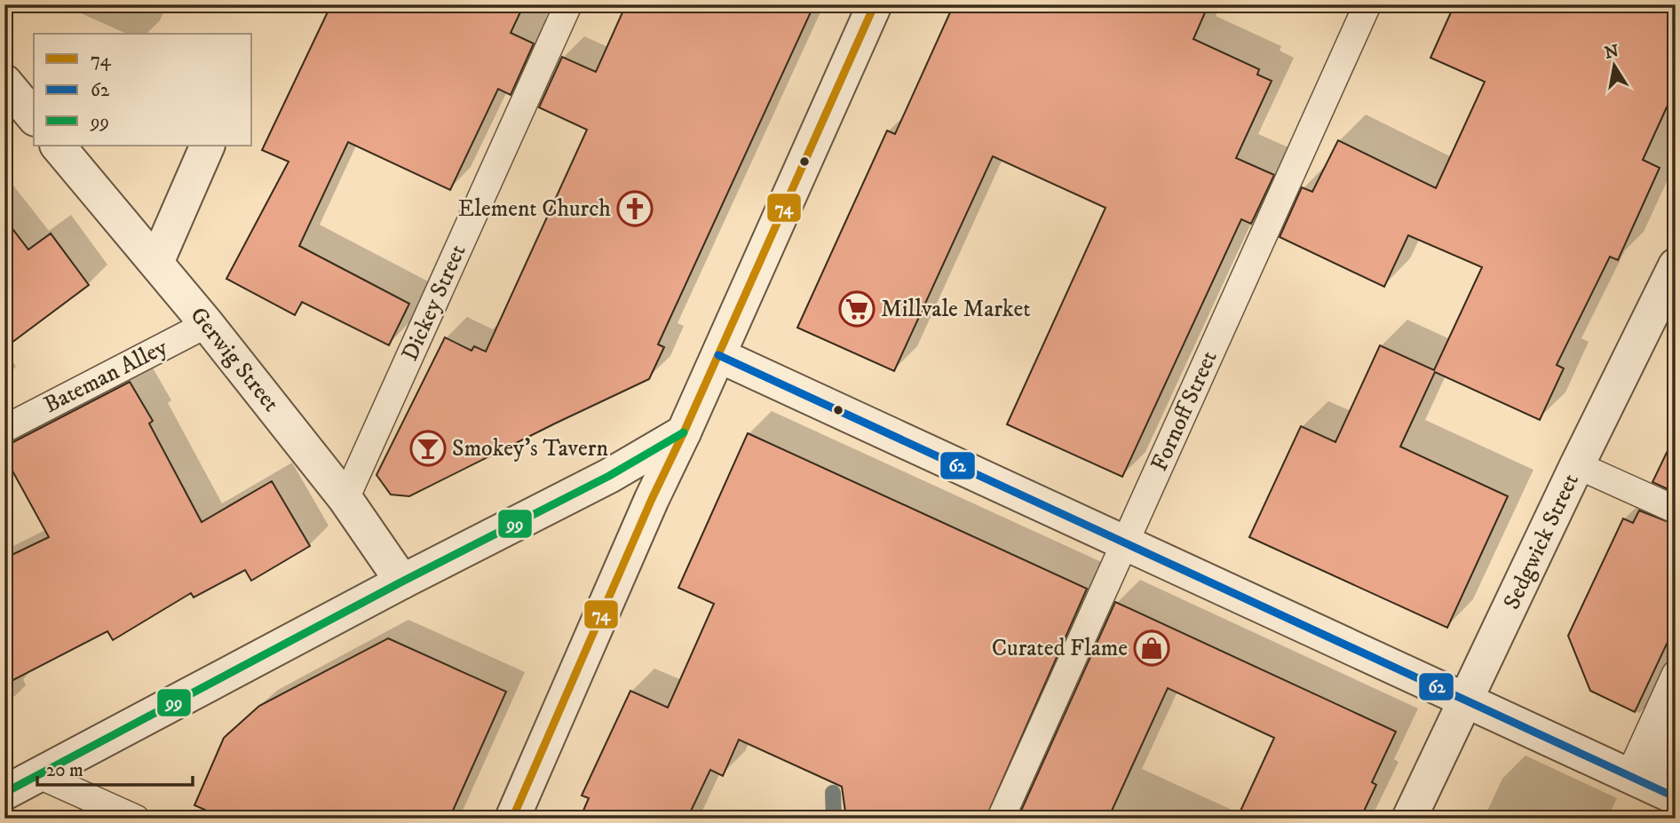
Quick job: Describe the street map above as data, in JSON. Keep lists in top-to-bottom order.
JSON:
{
  "streets": {
    "street": ["Gerwig Street", "Sedgwick Street"],
    "lane": ["Dickey Street", "Bateman Alley", "Fornoff Street"]
  },
  "crossings": [
    ["Dickey Street", "Gerwig Street"],
    ["Gerwig Street", "Bateman Alley"]
  ],
  "places": {
    "church": ["Element Church"],
    "supermarket": ["Millvale Market"],
    "bar": ["Smokey's Tavern"],
    "shop": ["Curated Flame"]
  },
  "lines": ["transit line 74", "transit line 62", "transit line 99"],
  "legend": ["74", "62", "99"],
  "scale_bar": "20 m",
  "north": "top"
}
